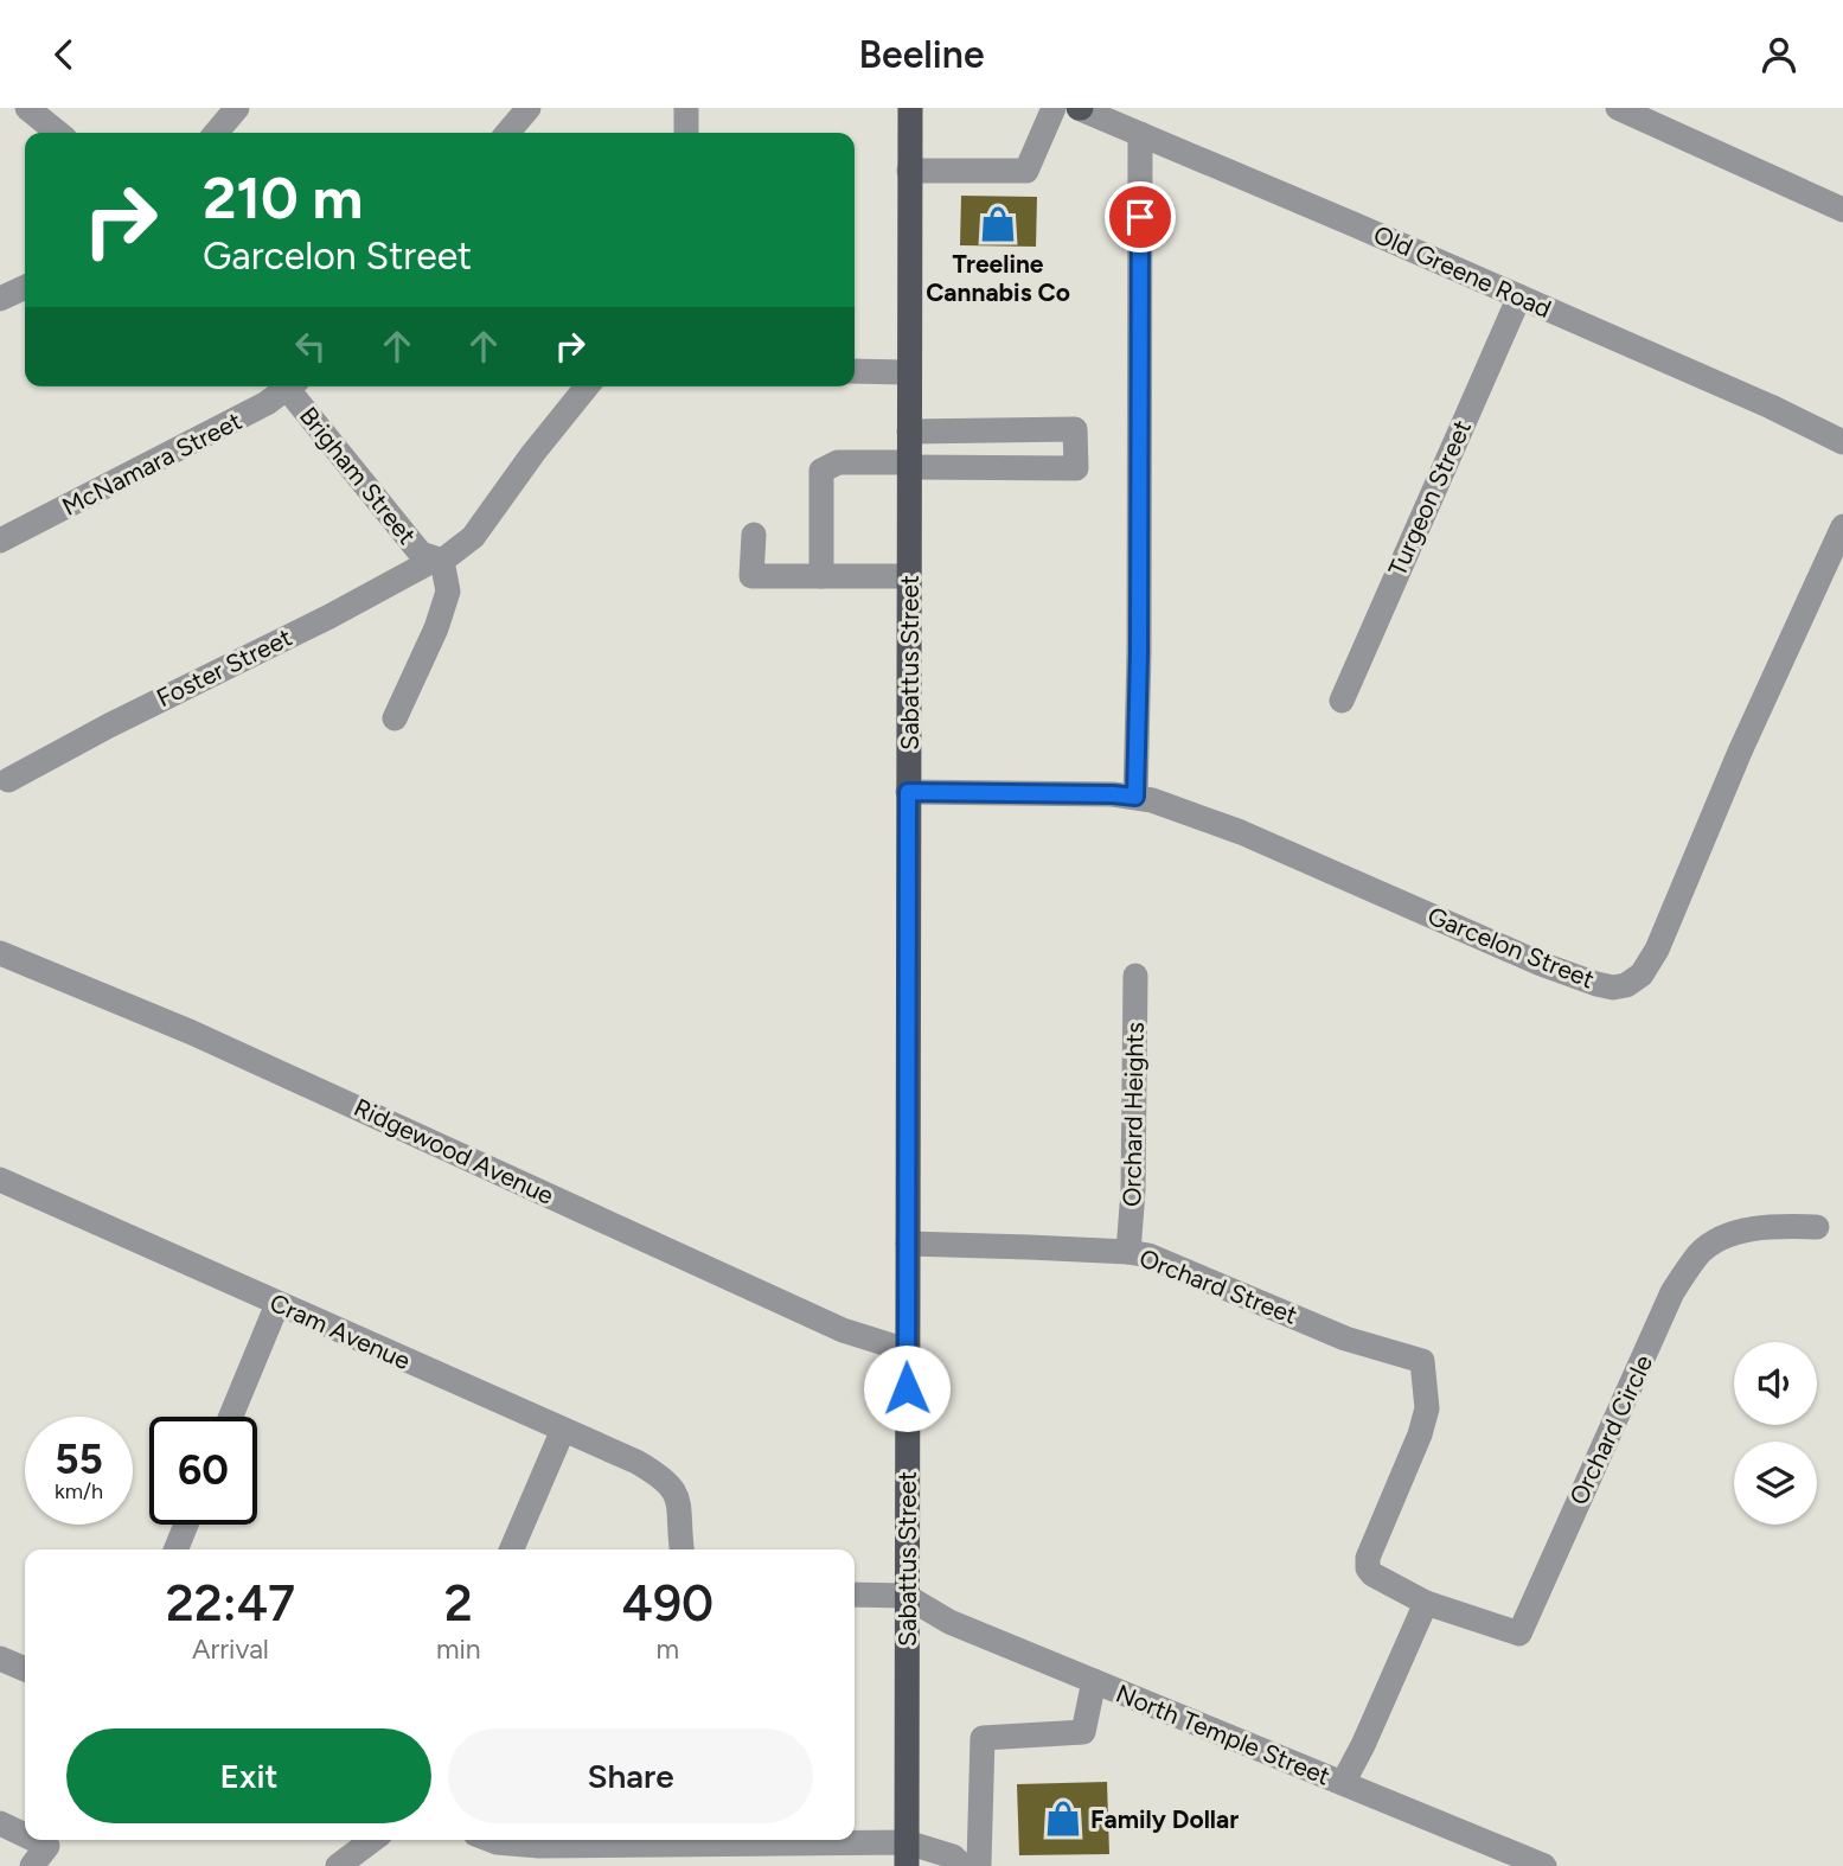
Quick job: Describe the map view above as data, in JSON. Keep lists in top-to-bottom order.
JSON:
{
  "streets": {
    "main road": ["Sabattus Street"],
    "street": [
      "Old Greene Road",
      "McNamara Street",
      "Brigham Street",
      "Turgeon Street",
      "Foster Street",
      "Garcelon Street",
      "Orchard Heights",
      "Ridgewood Avenue",
      "Orchard Street",
      "Cram Avenue",
      "Orchard Circle",
      "North Temple Street"
    ]
  },
  "crossings": [
    ["Old Greene Road", "Turgeon Street"],
    ["Brigham Street", "Foster Street"],
    ["Sabattus Street", "Garcelon Street"],
    ["Sabattus Street", "Ridgewood Avenue"],
    ["Sabattus Street", "Orchard Street"],
    ["Sabattus Street", "North Temple Street"],
    ["Orchard Heights", "Orchard Street"],
    ["Orchard Street", "Orchard Circle"]
  ],
  "places": {
    "shop": ["Treeline Cannabis Co", "Family Dollar"]
  },
  "page": {
    "header": "Beeline",
    "turn": ["210 m", "Garcelon Street"],
    "speed": "55 km/h",
    "limit": "60",
    "eta": [
      "22:47",
      "Arrival",
      "2",
      "min",
      "490",
      "m"
    ],
    "buttons": ["Exit", "Share"]
  }
}
